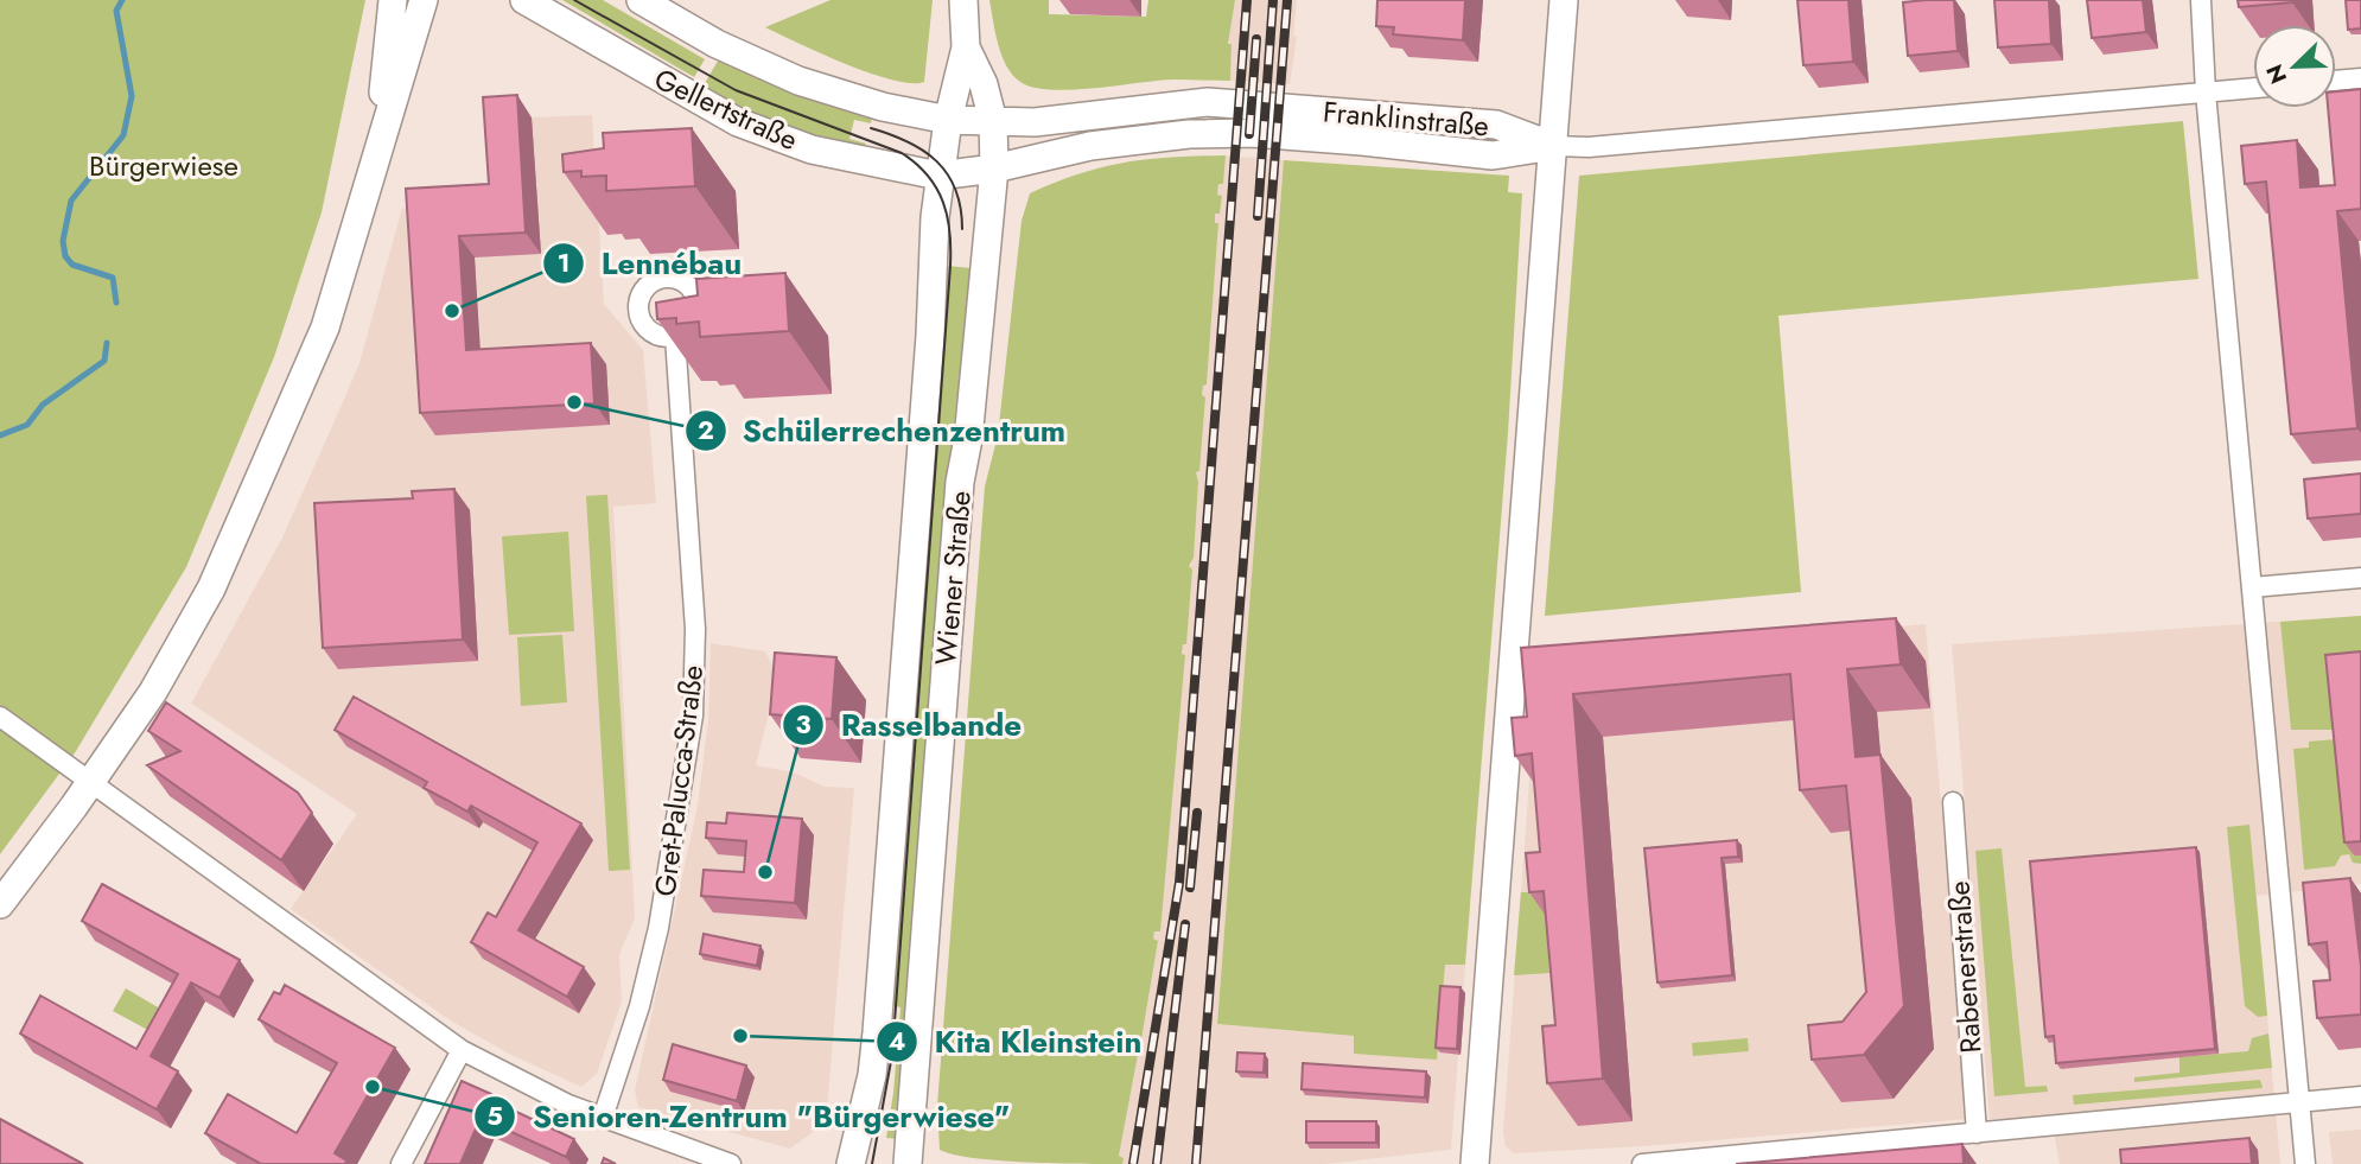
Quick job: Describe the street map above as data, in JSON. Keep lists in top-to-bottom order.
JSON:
{
  "streets": {
    "main road": ["Gellertstraße", "Franklinstraße", "Wiener Straße"],
    "street": ["Gret-Palucca-Straße", "Rabenerstraße"]
  },
  "crossings": [
    ["Gellertstraße", "Franklinstraße"],
    ["Gellertstraße", "Wiener Straße"],
    ["Franklinstraße", "Wiener Straße"]
  ],
  "parks": ["Bürgerwiese"],
  "places": [
    "Lennébau",
    "Schülerrechenzentrum",
    "Rasselbande",
    "Kita Kleinstein",
    "Senioren-Zentrum \"Bürgerwiese\""
  ],
  "north": "bottom left"
}
